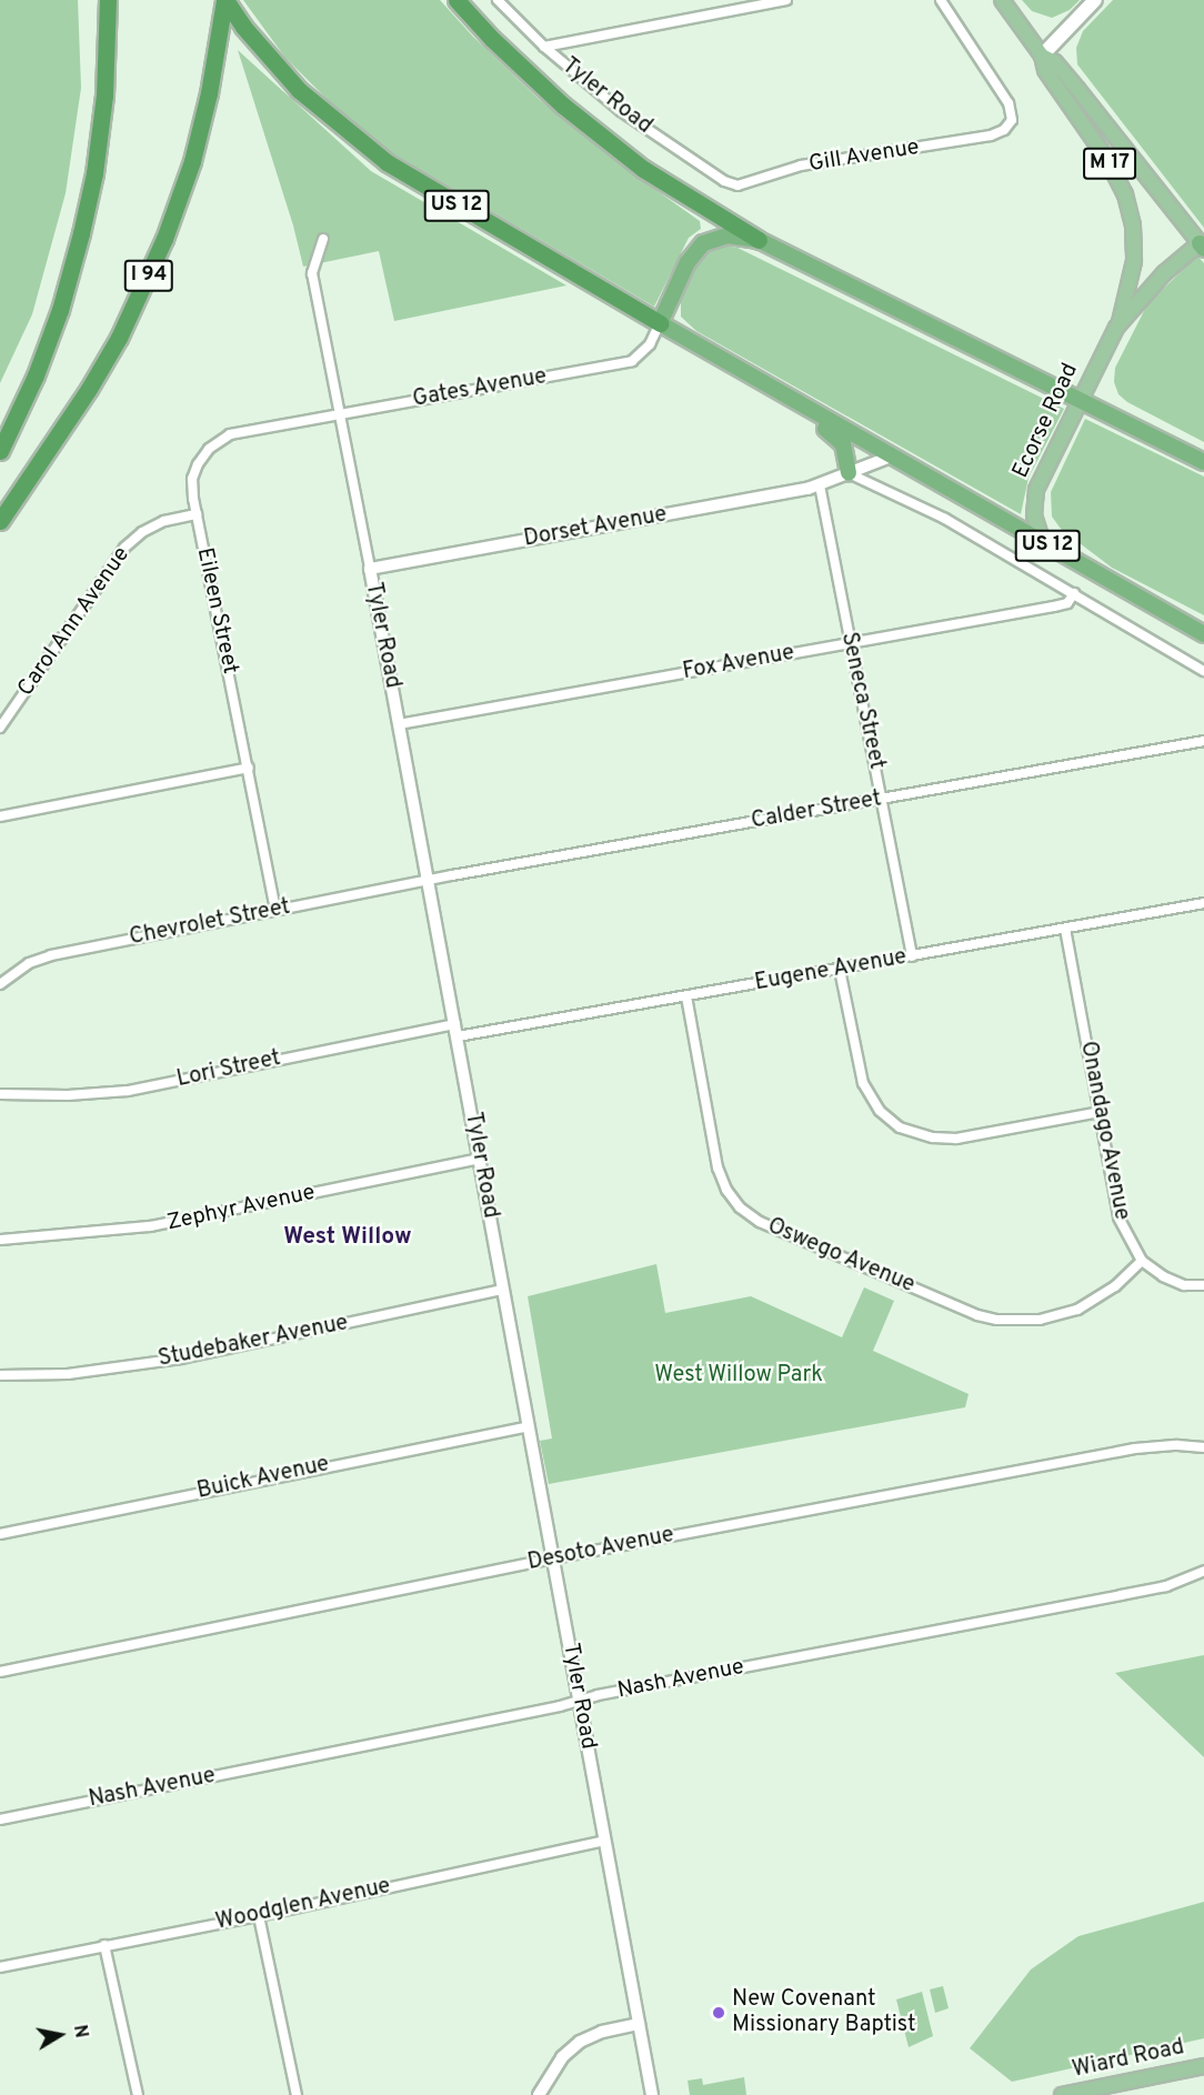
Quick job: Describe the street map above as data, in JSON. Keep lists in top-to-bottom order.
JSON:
{
  "streets": {
    "highway": ["US 12", "I 94"],
    "main road": ["M 17", "Ecorse Road", "Wiard Road"],
    "street": [
      "Tyler Road",
      "Gill Avenue",
      "Gates Avenue",
      "Dorset Avenue",
      "Eileen Street",
      "Carol Ann Avenue",
      "Fox Avenue",
      "Seneca Street",
      "Calder Street",
      "Chevrolet Street",
      "Eugene Avenue",
      "Lori Street",
      "Onandago Avenue",
      "Zephyr Avenue",
      "Oswego Avenue",
      "Studebaker Avenue",
      "Buick Avenue",
      "Desoto Avenue",
      "Nash Avenue",
      "Woodglen Avenue"
    ]
  },
  "crossings": [
    ["Tyler Road", "Gill Avenue"],
    ["Tyler Road", "Gates Avenue"],
    ["Tyler Road", "Dorset Avenue"],
    ["Tyler Road", "Eileen Street"],
    ["Tyler Road", "Fox Avenue"],
    ["Tyler Road", "Calder Street"],
    ["Tyler Road", "Chevrolet Street"],
    ["Tyler Road", "Eugene Avenue"],
    ["Tyler Road", "Lori Street"],
    ["Tyler Road", "Zephyr Avenue"],
    ["Tyler Road", "Studebaker Avenue"],
    ["Tyler Road", "Buick Avenue"],
    ["Tyler Road", "Desoto Avenue"],
    ["Tyler Road", "Nash Avenue"],
    ["Tyler Road", "Woodglen Avenue"],
    ["US 12", "I 94"],
    ["US 12", "Gates Avenue"],
    ["US 12", "Ecorse Road"],
    ["Gates Avenue", "Eileen Street"],
    ["Dorset Avenue", "Seneca Street"],
    ["Eileen Street", "Carol Ann Avenue"],
    ["Eileen Street", "Chevrolet Street"],
    ["Fox Avenue", "Seneca Street"],
    ["Seneca Street", "Calder Street"],
    ["Seneca Street", "Eugene Avenue"],
    ["Calder Street", "Chevrolet Street"],
    ["Eugene Avenue", "Lori Street"],
    ["Eugene Avenue", "Onandago Avenue"],
    ["Eugene Avenue", "Oswego Avenue"],
    ["Onandago Avenue", "Oswego Avenue"]
  ],
  "districts": ["West Willow"],
  "parks": ["West Willow Park"],
  "places": ["New Covenant Missionary Baptist"],
  "north": "right"
}
